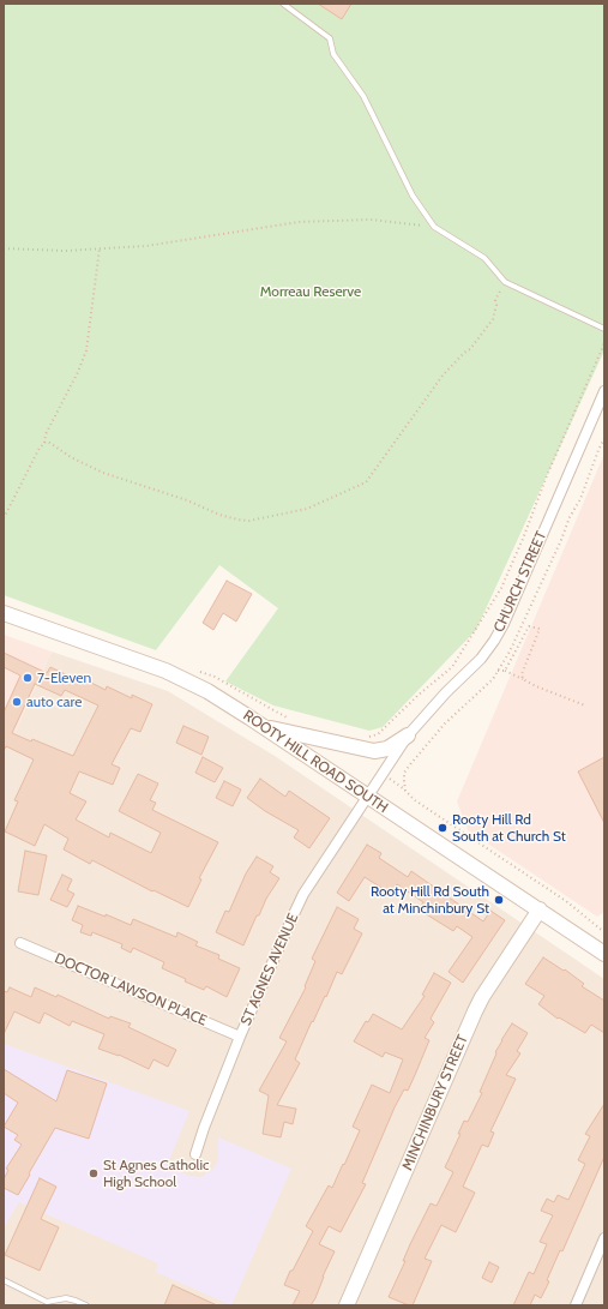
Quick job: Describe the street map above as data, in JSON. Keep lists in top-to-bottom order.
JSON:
{
  "streets": {
    "main road": ["ROOTY HILL ROAD SOUTH", "MINCHINBURY STREET"],
    "street": ["CHURCH STREET", "ST AGNES AVENUE", "DOCTOR LAWSON PLACE"]
  },
  "crossings": [
    ["CHURCH STREET", "ROOTY HILL ROAD SOUTH"],
    ["CHURCH STREET", "ST AGNES AVENUE"],
    ["ROOTY HILL ROAD SOUTH", "ST AGNES AVENUE"],
    ["ROOTY HILL ROAD SOUTH", "MINCHINBURY STREET"],
    ["ST AGNES AVENUE", "DOCTOR LAWSON PLACE"]
  ],
  "parks": ["Morreau Reserve"],
  "places": [
    "7-Eleven",
    "auto care",
    "Rooty Hill Rd South at Church St",
    "Rooty Hill Rd South at Minchinbury St",
    "St Agnes Catholic High School"
  ]
}
